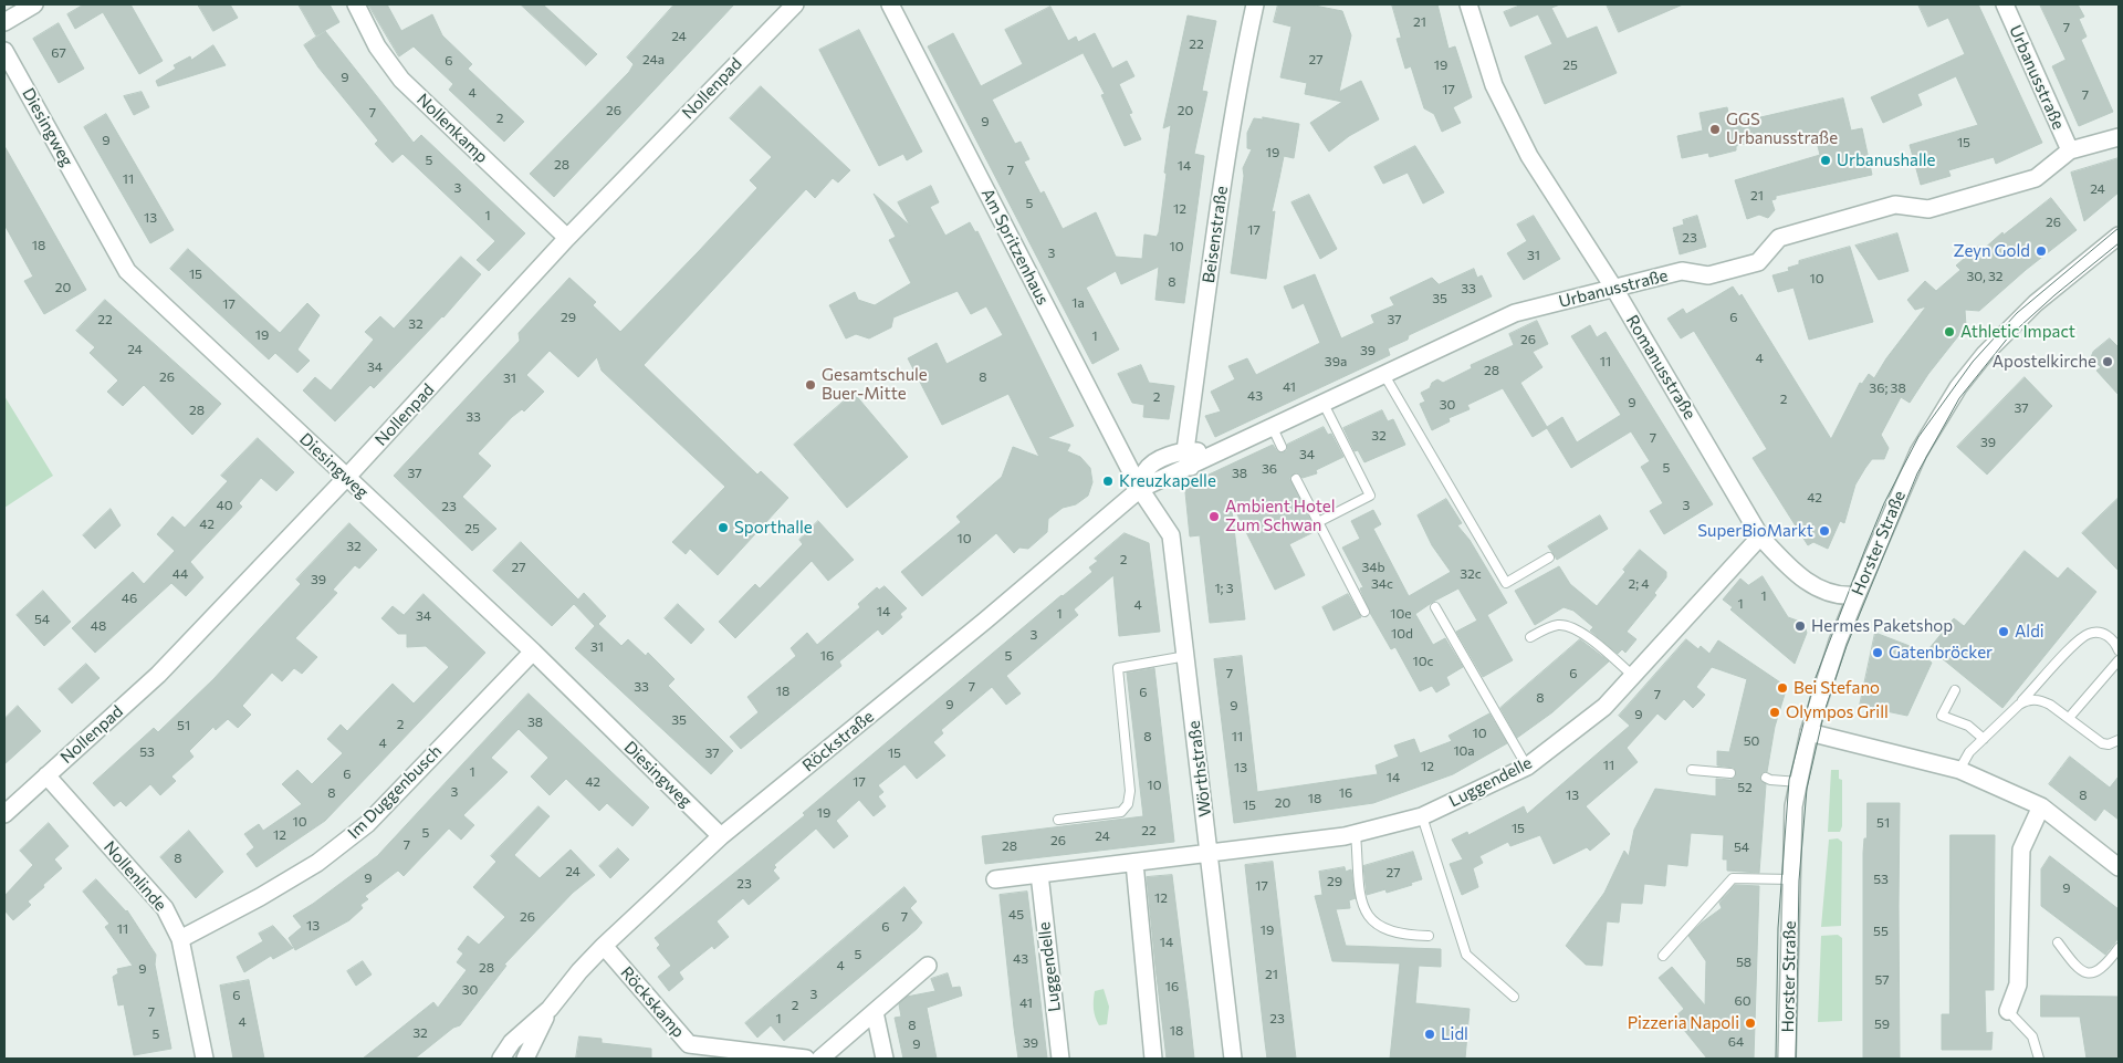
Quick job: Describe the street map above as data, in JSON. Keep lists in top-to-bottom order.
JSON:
{
  "streets": {
    "street": [
      "Urbanusstraße",
      "Nollenpad",
      "Diesingweg",
      "Nollenkamp",
      "Beisenstraße",
      "Am Spritzenhaus",
      "Romanusstraße",
      "Horster Straße",
      "Röckstraße",
      "Wörthstraße",
      "Luggendelle",
      "Im Duggenbusch",
      "Nollenlinde",
      "Röckskamp"
    ]
  },
  "crossings": [
    ["Urbanusstraße", "Beisenstraße"],
    ["Urbanusstraße", "Am Spritzenhaus"],
    ["Urbanusstraße", "Romanusstraße"],
    ["Urbanusstraße", "Röckstraße"],
    ["Urbanusstraße", "Wörthstraße"],
    ["Nollenpad", "Diesingweg"],
    ["Nollenpad", "Nollenkamp"],
    ["Nollenpad", "Nollenlinde"],
    ["Diesingweg", "Röckstraße"],
    ["Diesingweg", "Im Duggenbusch"],
    ["Am Spritzenhaus", "Röckstraße"],
    ["Am Spritzenhaus", "Wörthstraße"],
    ["Romanusstraße", "Horster Straße"],
    ["Romanusstraße", "Luggendelle"],
    ["Röckstraße", "Wörthstraße"],
    ["Röckstraße", "Röckskamp"],
    ["Wörthstraße", "Luggendelle"],
    ["Im Duggenbusch", "Nollenlinde"]
  ],
  "places": [
    "GGS Urbanusstraße",
    "Urbanushalle",
    "Zeyn Gold",
    "Athletic Impact",
    "Apostelkirche",
    "Gesamtschule Buer-Mitte",
    "Kreuzkapelle",
    "Ambient Hotel Zum Schwan",
    "Sporthalle",
    "SuperBioMarkt",
    "Hermes Paketshop",
    "Aldi",
    "Gatenbröcker",
    "Bei Stefano",
    "Olympos Grill",
    "Pizzeria Napoli",
    "Lidl"
  ],
  "house_numbers": [
    "21",
    "7",
    "24",
    "22",
    "67",
    "24a",
    "27",
    "6",
    "19",
    "25",
    "9",
    "17",
    "4",
    "7",
    "26",
    "20",
    "7",
    "2",
    "9",
    "9",
    "15",
    "19",
    "5",
    "28",
    "14",
    "7",
    "11",
    "3",
    "24",
    "21",
    "5",
    "12",
    "1",
    "13",
    "26",
    "17",
    "23",
    "18",
    "10",
    "3",
    "31",
    "15",
    "30, 32",
    "10",
    "8",
    "20",
    "33",
    "35",
    "1a",
    "17",
    "29",
    "6",
    "22",
    "37",
    "32",
    "19",
    "1",
    "26",
    "24",
    "39",
    "4",
    "39a",
    "11",
    "34",
    "28",
    "26",
    "8",
    "31",
    "41",
    "36; 38",
    "43",
    "2",
    "2",
    "9",
    "30",
    "37",
    "28",
    "33",
    "32",
    "7",
    "39",
    "34",
    "5",
    "36",
    "37",
    "38",
    "42",
    "40",
    "3",
    "23",
    "42",
    "25",
    "10",
    "32",
    "2",
    "27",
    "34b",
    "44",
    "32c",
    "39",
    "34c",
    "2; 4",
    "1; 3",
    "1",
    "46",
    "1",
    "4",
    "14",
    "1",
    "10e",
    "34",
    "54",
    "48",
    "10d",
    "3",
    "31",
    "16",
    "5",
    "10c",
    "7",
    "6",
    "33",
    "7",
    "18",
    "6",
    "7",
    "8",
    "9",
    "9",
    "9",
    "35",
    "38",
    "2",
    "51",
    "10",
    "8",
    "11",
    "50",
    "4",
    "10a",
    "53",
    "37",
    "15",
    "11",
    "12",
    "13",
    "1",
    "6",
    "14",
    "42",
    "17",
    "10",
    "52",
    "3",
    "8",
    "16",
    "13",
    "8",
    "18",
    "20",
    "15",
    "19",
    "10",
    "51",
    "15",
    "22",
    "5",
    "12",
    "24",
    "26",
    "7",
    "28",
    "54",
    "8",
    "24",
    "27",
    "9",
    "53",
    "29",
    "23",
    "17",
    "9",
    "12",
    "45",
    "26",
    "7",
    "13",
    "6",
    "11",
    "19",
    "55",
    "14",
    "5",
    "43",
    "58",
    "4",
    "28",
    "9",
    "21",
    "57",
    "16",
    "30",
    "3",
    "6",
    "60",
    "41",
    "2",
    "7",
    "1",
    "23",
    "4",
    "59",
    "8",
    "18",
    "32",
    "5",
    "64",
    "39",
    "9"
  ]
}
